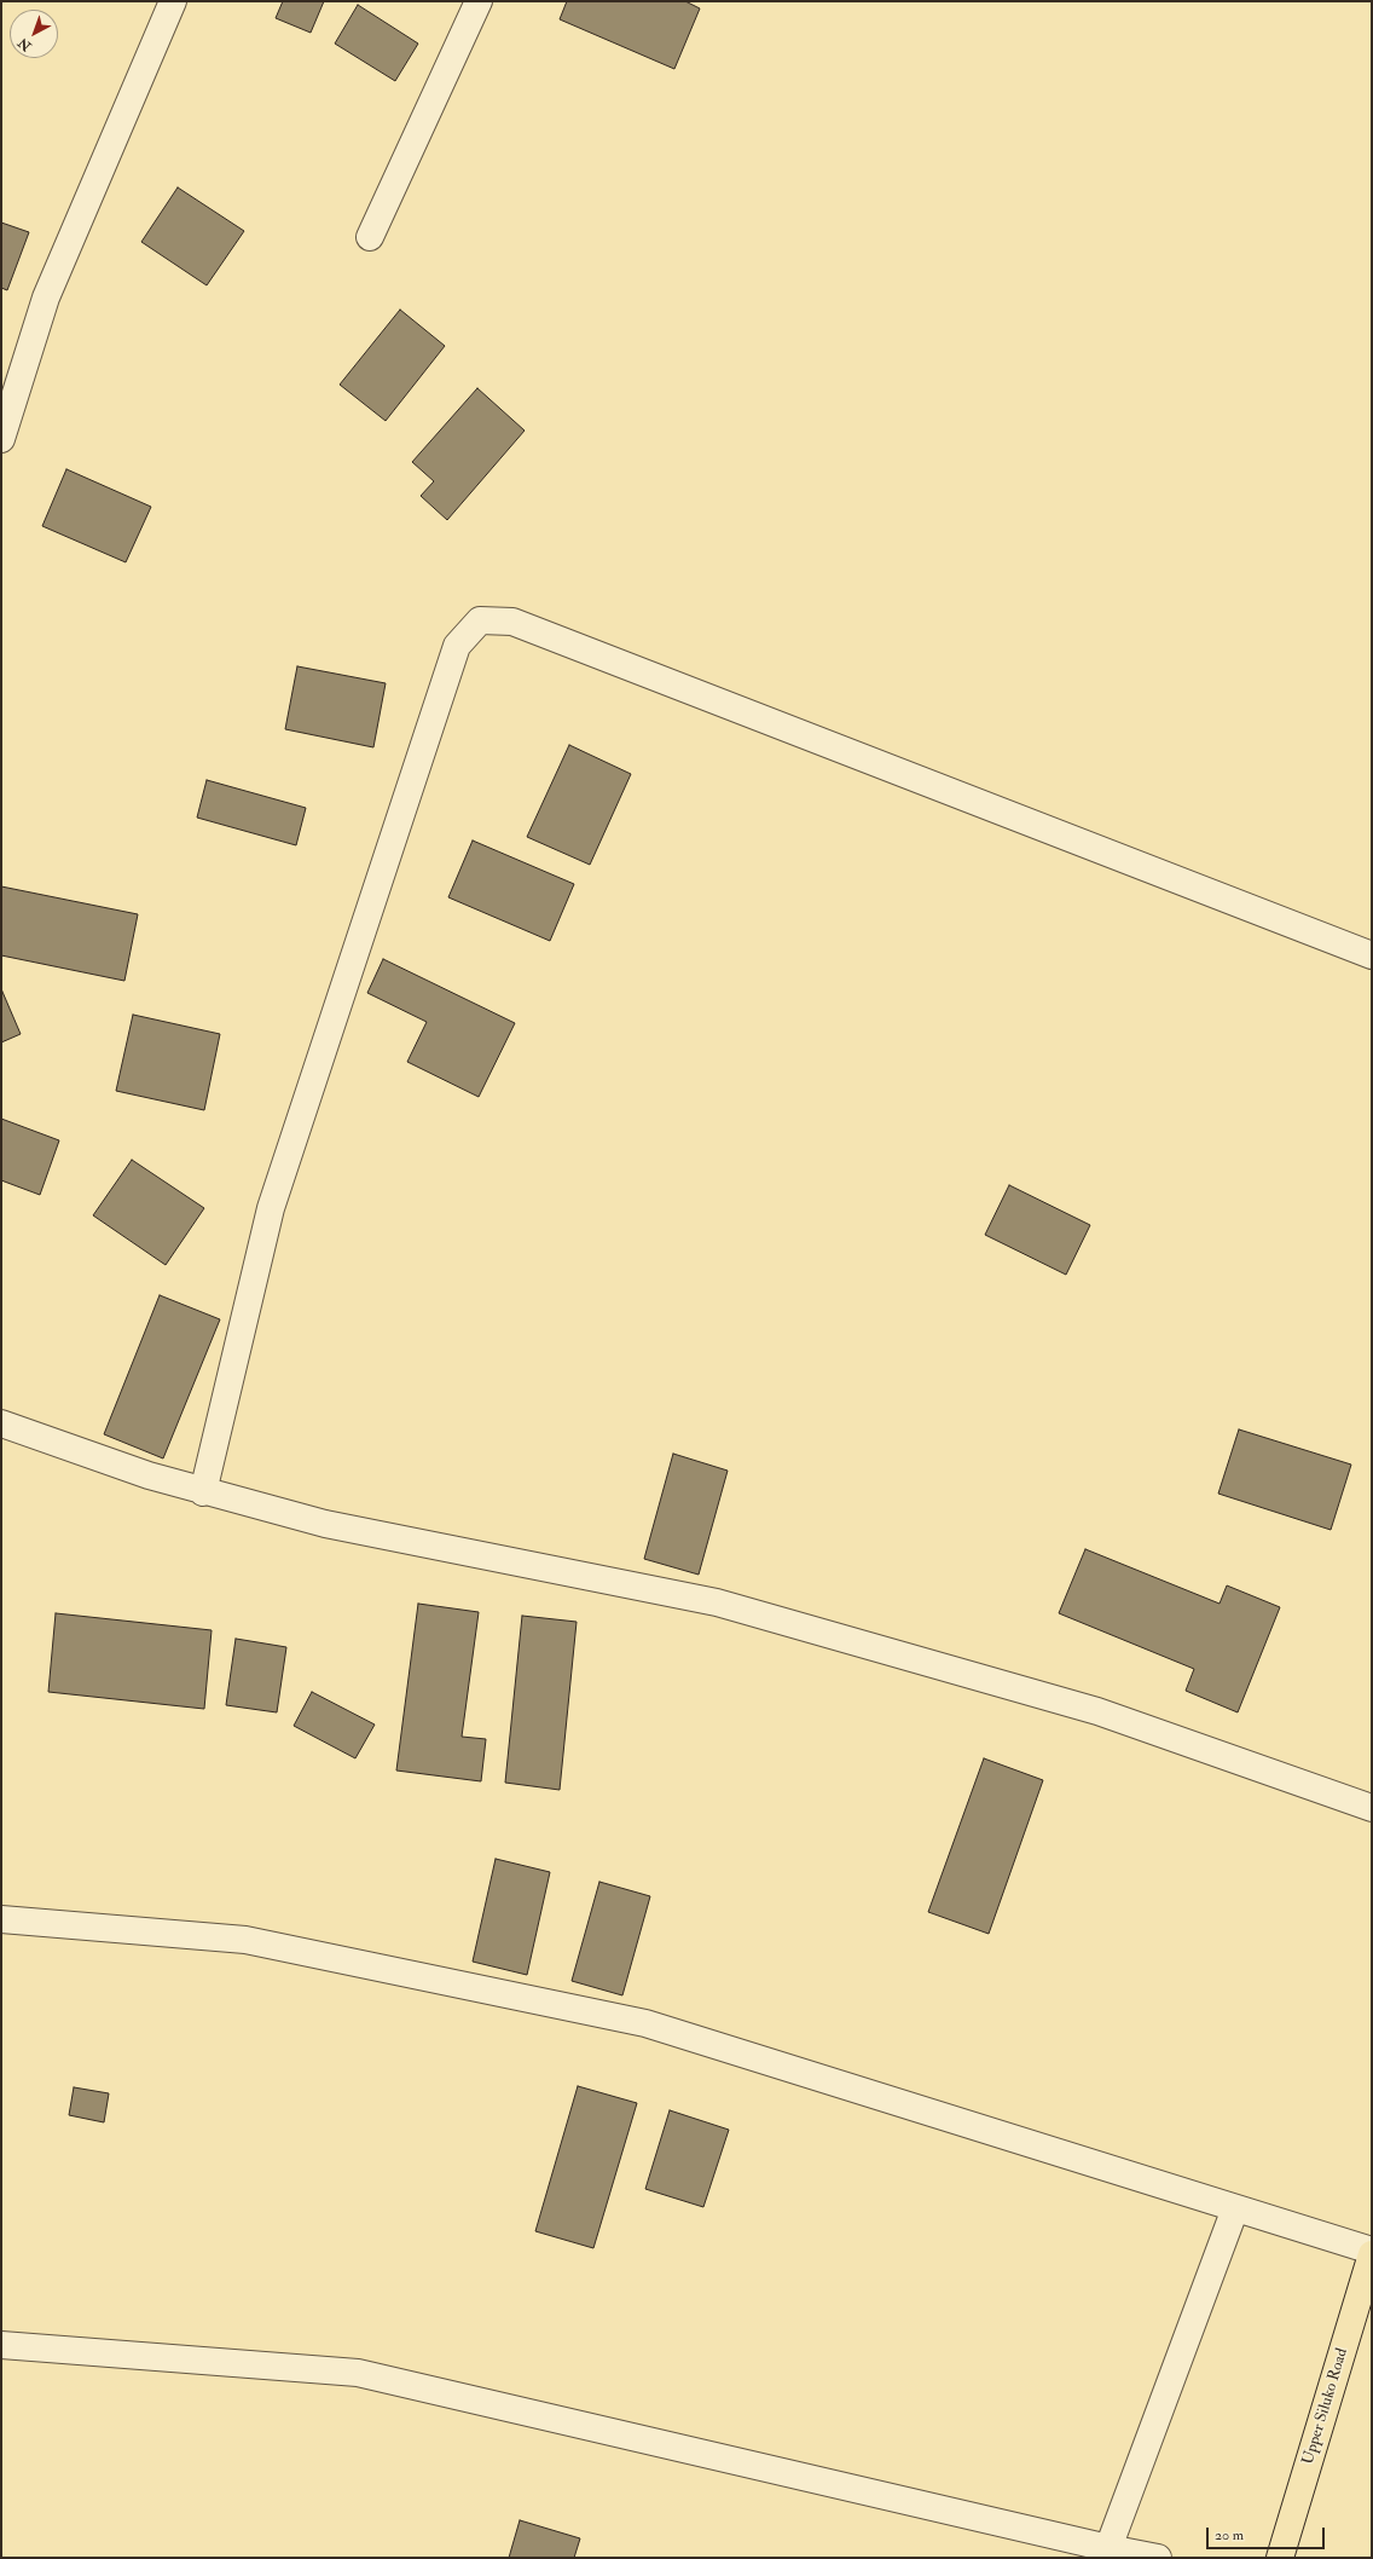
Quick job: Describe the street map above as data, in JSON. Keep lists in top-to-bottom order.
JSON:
{
  "streets": {
    "main road": ["Upper Siluko Road"]
  },
  "scale_bar": "20 m",
  "north": "bottom left"
}
